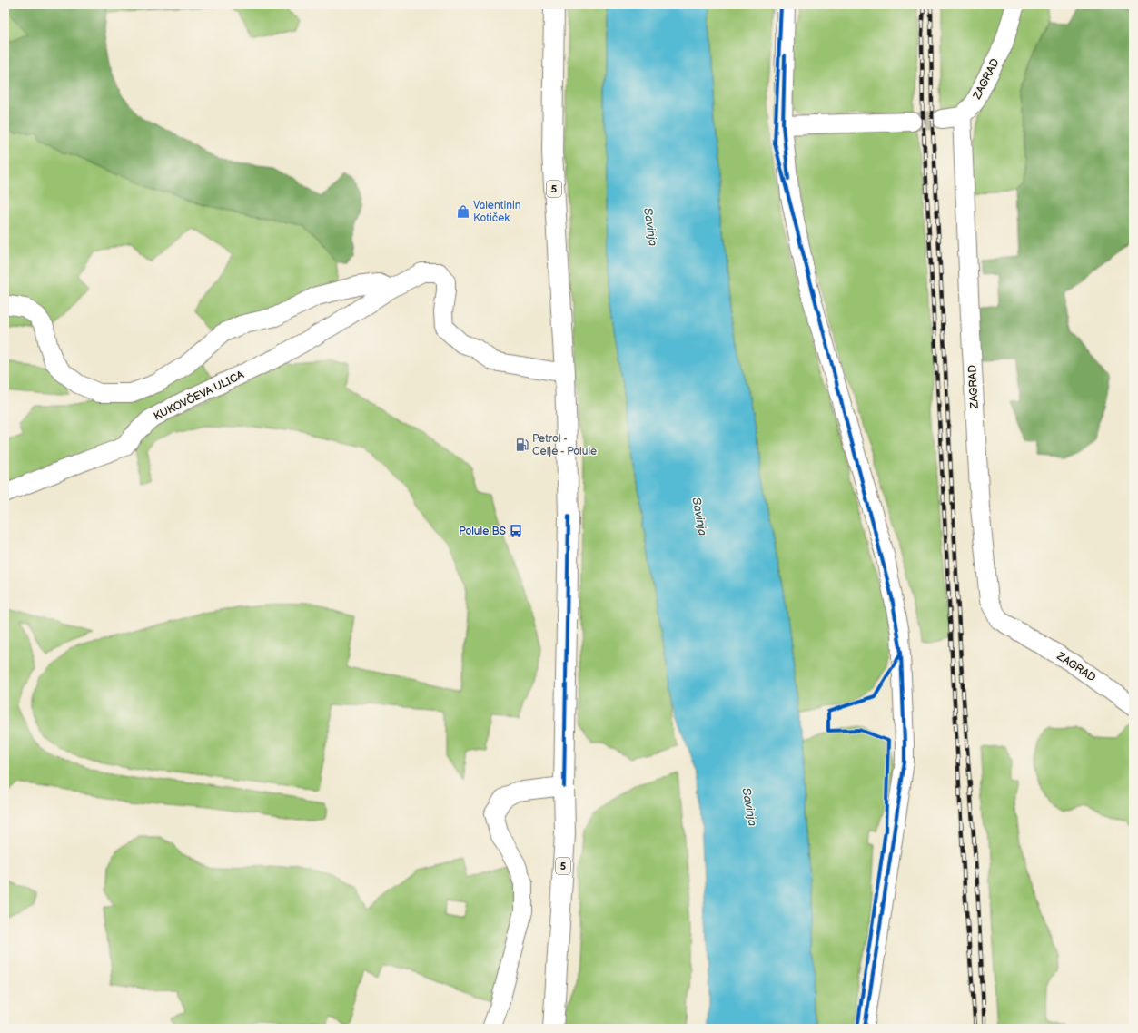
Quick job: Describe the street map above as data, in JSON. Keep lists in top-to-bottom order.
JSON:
{
  "streets": {
    "main road": ["5"],
    "street": ["ZAGRAD", "KUKOVČEVA ULICA"]
  },
  "crossings": [
    ["5", "KUKOVČEVA ULICA"]
  ],
  "water": ["Savinja"],
  "places": {
    "shop": ["Valentinin Kotiček"],
    "fuel station": ["Petrol - Celje - Polule"],
    "bus stop": ["Polule BS"]
  }
}
